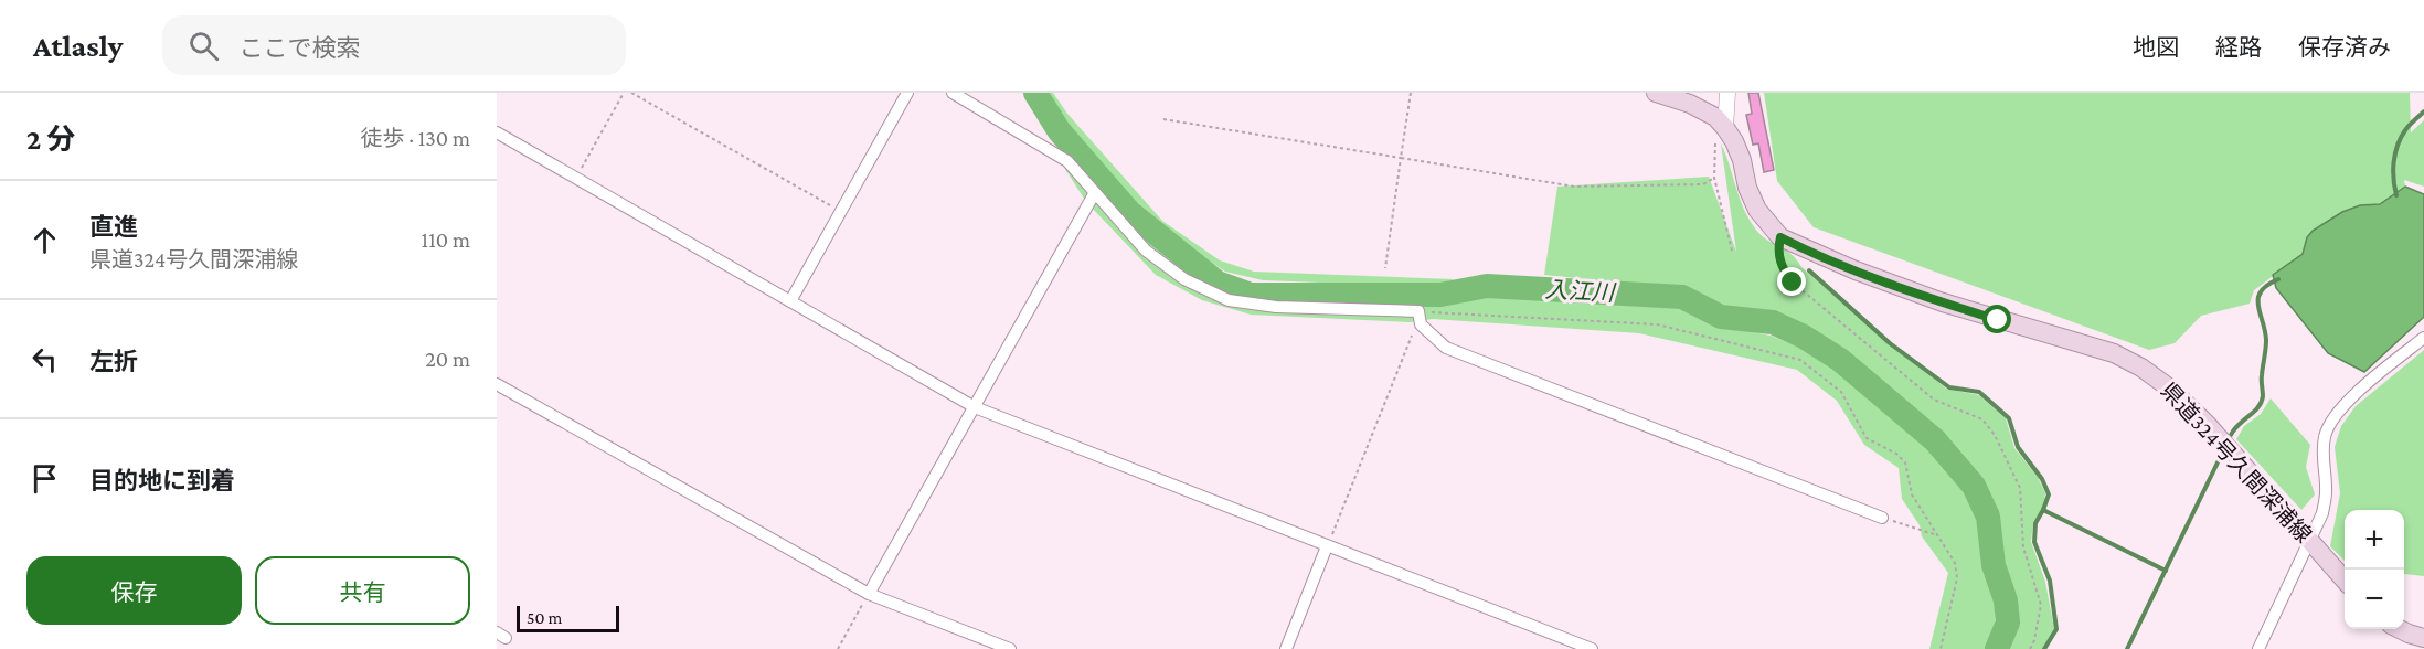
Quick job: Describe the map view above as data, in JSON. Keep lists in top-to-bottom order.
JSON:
{
  "streets": {
    "main road": ["県道324号久間深浦線"]
  },
  "water": ["入江川"],
  "scale_bar": "50 m",
  "page": {
    "header": "Atlasly",
    "search": "ここで検索",
    "nav": ["地図", "経路", "保存済み"],
    "heading": ["2 分", "徒歩 · 130 m"],
    "list": [
      ["直進", "県道324号久間深浦線", "110 m"],
      ["左折", "20 m"],
      "目的地に到着"
    ],
    "map_buttons": ["+", "−"],
    "buttons": ["保存", "共有"],
    "scale": "50 m"
  }
}
